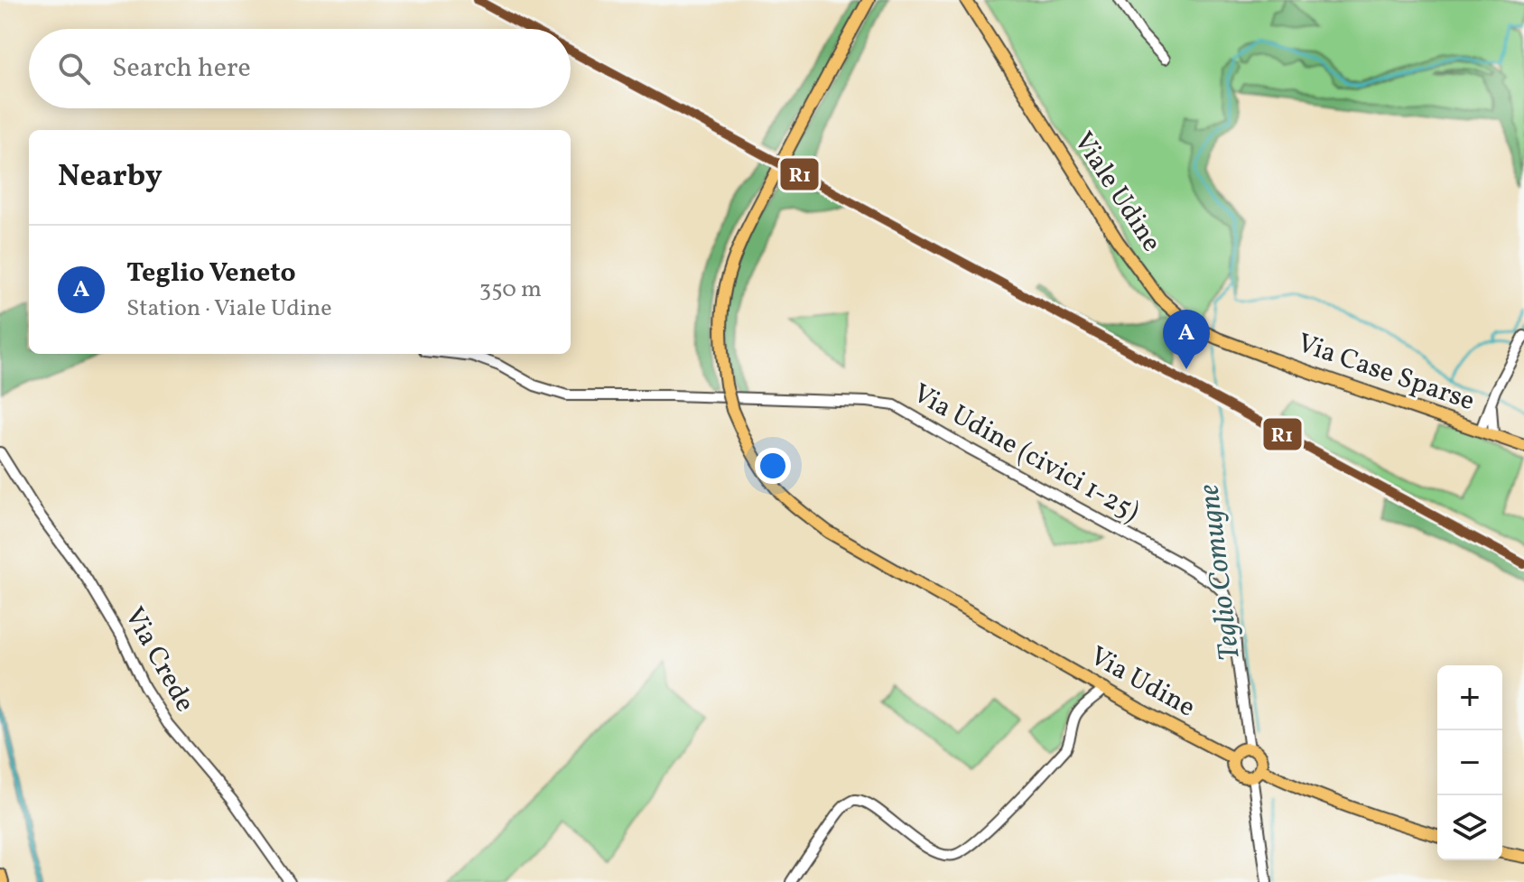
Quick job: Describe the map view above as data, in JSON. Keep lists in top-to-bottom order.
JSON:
{
  "streets": {
    "main road": ["Viale Udine", "Via Case Sparse", "Via Udine"],
    "street": ["Via Udine (civici 1-25)", "Via Crede"]
  },
  "crossings": [
    ["Viale Udine", "Via Case Sparse"],
    ["Via Udine (civici 1-25)", "Via Udine"]
  ],
  "water": ["Teglio Comugne"],
  "lines": ["transit line R1"],
  "page": {
    "search": "Search here",
    "heading": "Nearby",
    "list": [
      {
        "mark": "A",
        "name": "Teglio Veneto",
        "note": "Station · Viale Udine",
        "value": "350 m"
      }
    ],
    "pins": "A",
    "map_buttons": ["+", "−"]
  }
}
